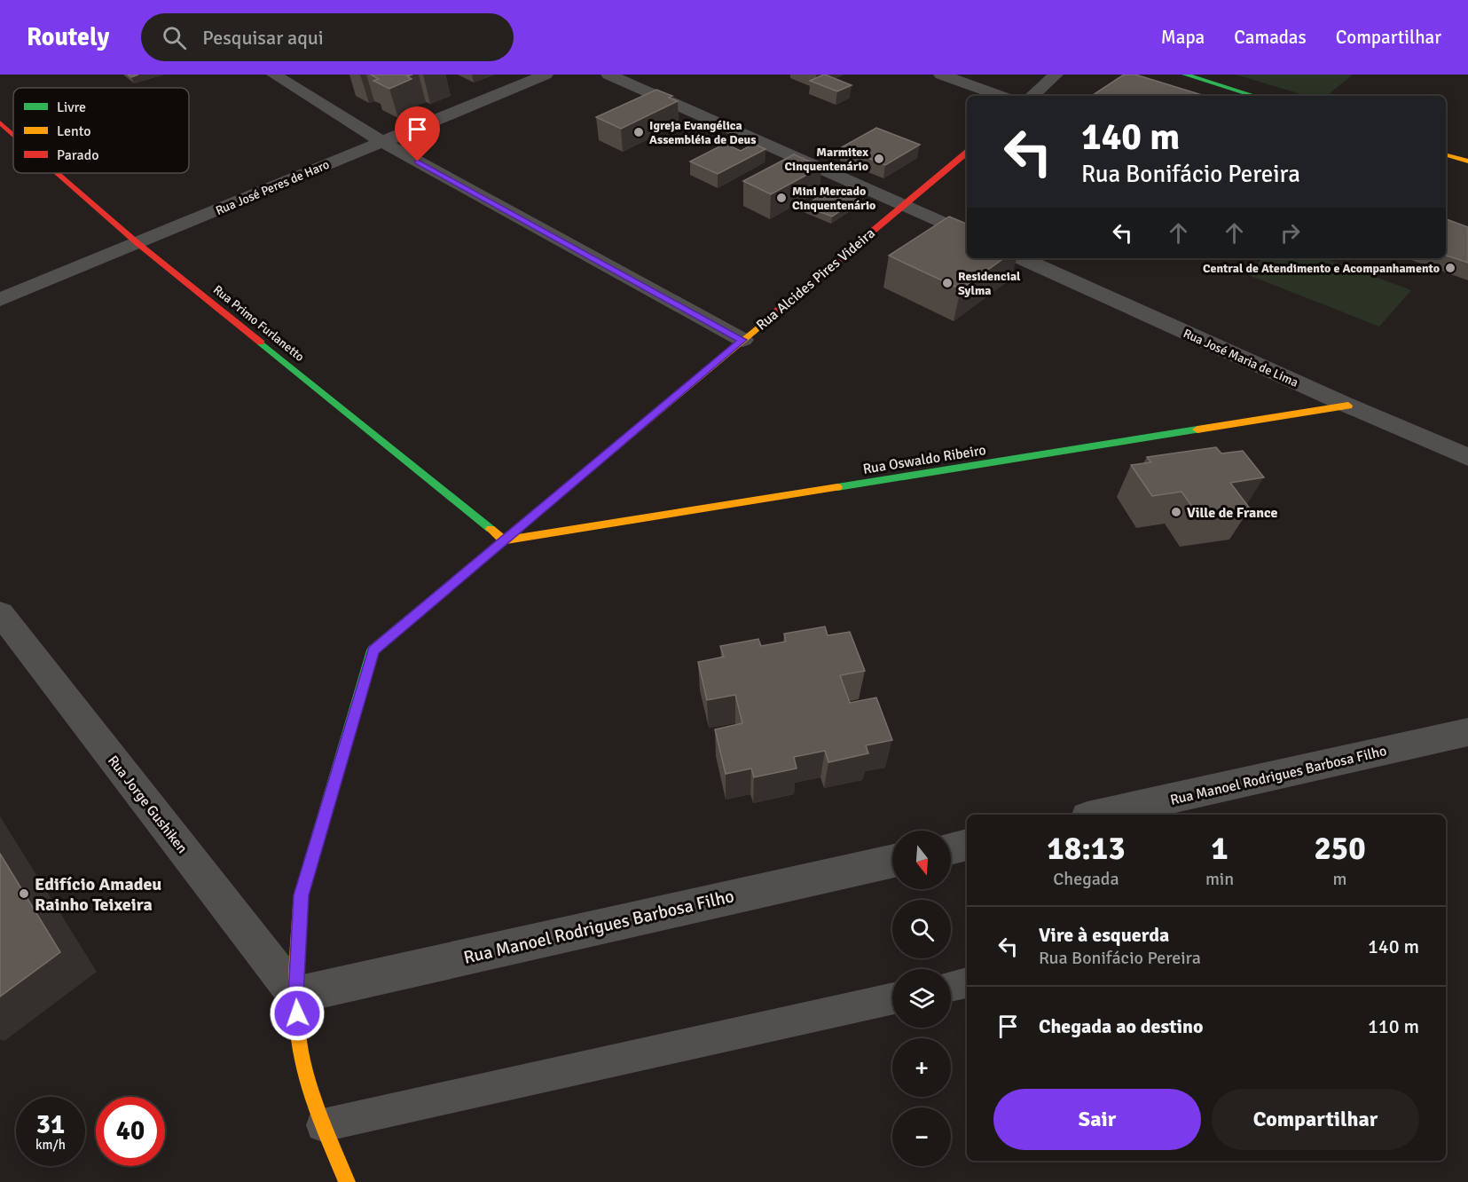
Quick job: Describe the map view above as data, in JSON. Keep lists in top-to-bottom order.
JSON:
{
  "streets": {
    "street": [
      "Rua José Peres de Haro",
      "Rua Alcides Pires Videira",
      "Rua Primo Furlanetto",
      "Rua José Maria de Lima",
      "Rua Oswaldo Ribeiro",
      "Rua Manoel Rodrigues Barbosa Filho",
      "Rua Jorge Gushiken"
    ]
  },
  "crossings": [
    ["Rua José Peres de Haro", "Rua Primo Furlanetto"],
    ["Rua Alcides Pires Videira", "Rua Primo Furlanetto"],
    ["Rua Alcides Pires Videira", "Rua Oswaldo Ribeiro"],
    ["Rua Alcides Pires Videira", "Rua Manoel Rodrigues Barbosa Filho"],
    ["Rua Alcides Pires Videira", "Rua Jorge Gushiken"],
    ["Rua Primo Furlanetto", "Rua Oswaldo Ribeiro"],
    ["Rua José Maria de Lima", "Rua Oswaldo Ribeiro"],
    ["Rua Manoel Rodrigues Barbosa Filho", "Rua Jorge Gushiken"]
  ],
  "places": [
    "Igreja Evangélica Assembléia de Deus",
    "Marmitex Cinquentenário",
    "Mini Mercado Cinquentenário",
    "Central de Atendimento e Acompanhamento",
    "Residencial Sylma",
    "Ville de France",
    "Edifício Amadeu Rainho Teixeira"
  ],
  "legend": ["Livre", "Lento", "Parado"],
  "north": "bottom",
  "page": {
    "header": "Routely",
    "search": "Pesquisar aqui",
    "nav": ["Mapa", "Camadas", "Compartilhar"],
    "turn": ["140 m", "Rua Bonifácio Pereira"],
    "eta": [
      "18:13",
      "Chegada",
      "1",
      "min",
      "250",
      "m"
    ],
    "map_buttons": ["+", "−"],
    "list": [
      {
        "name": "Vire à esquerda",
        "note": "Rua Bonifácio Pereira",
        "value": "140 m"
      },
      {
        "name": "Chegada ao destino",
        "value": "110 m"
      }
    ],
    "buttons": ["Sair", "Compartilhar"],
    "speed": "31 km/h",
    "limit": "40"
  }
}
